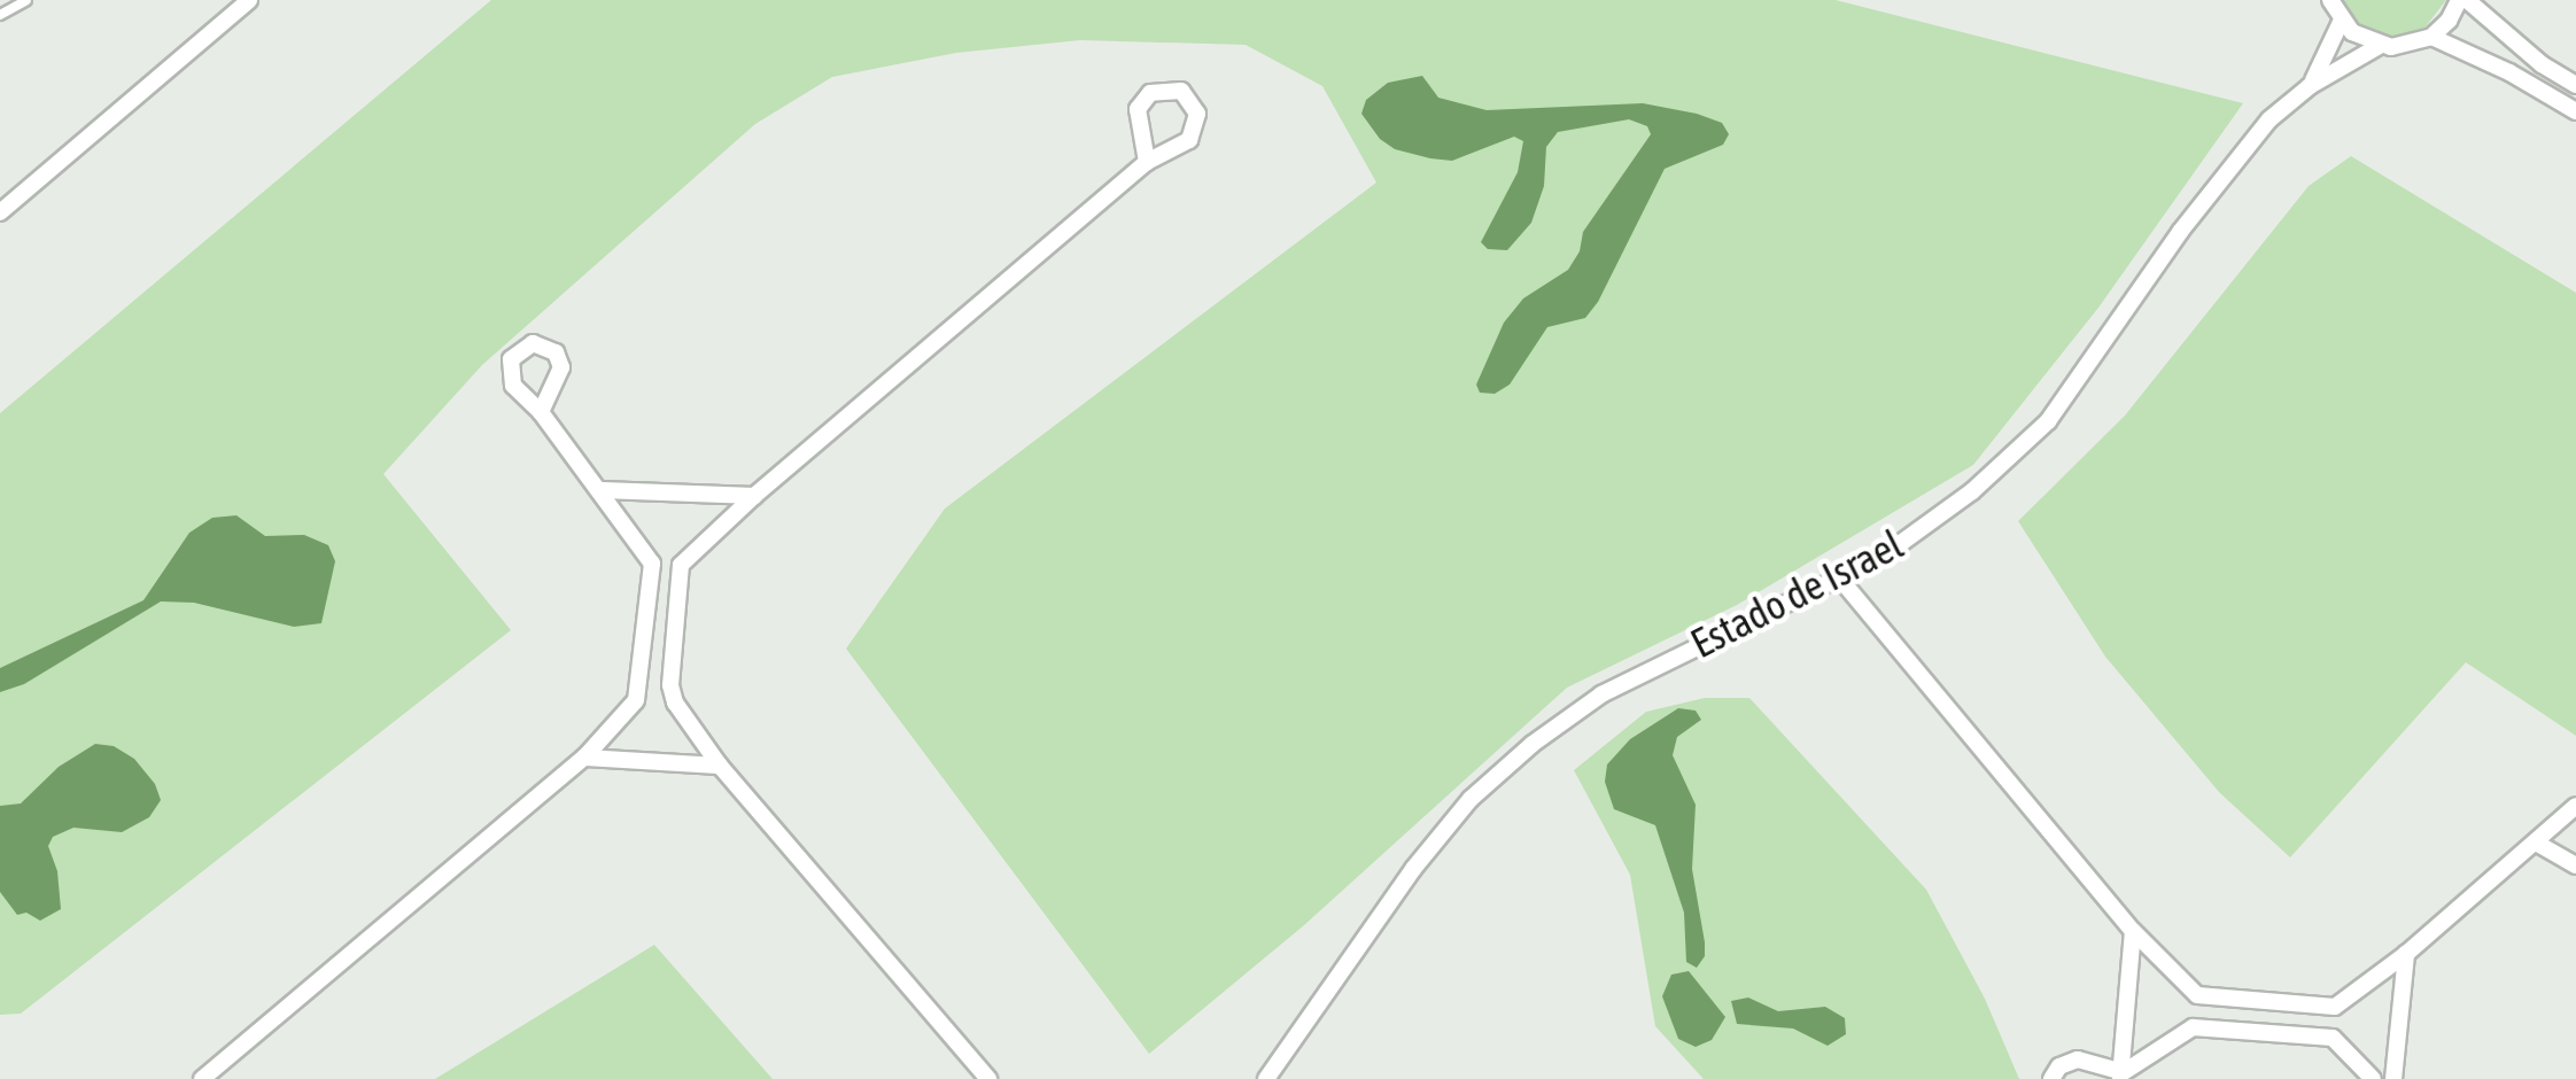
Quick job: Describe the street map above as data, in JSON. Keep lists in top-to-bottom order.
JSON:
{
  "streets": {
    "street": ["Estado de Israel"]
  }
}
